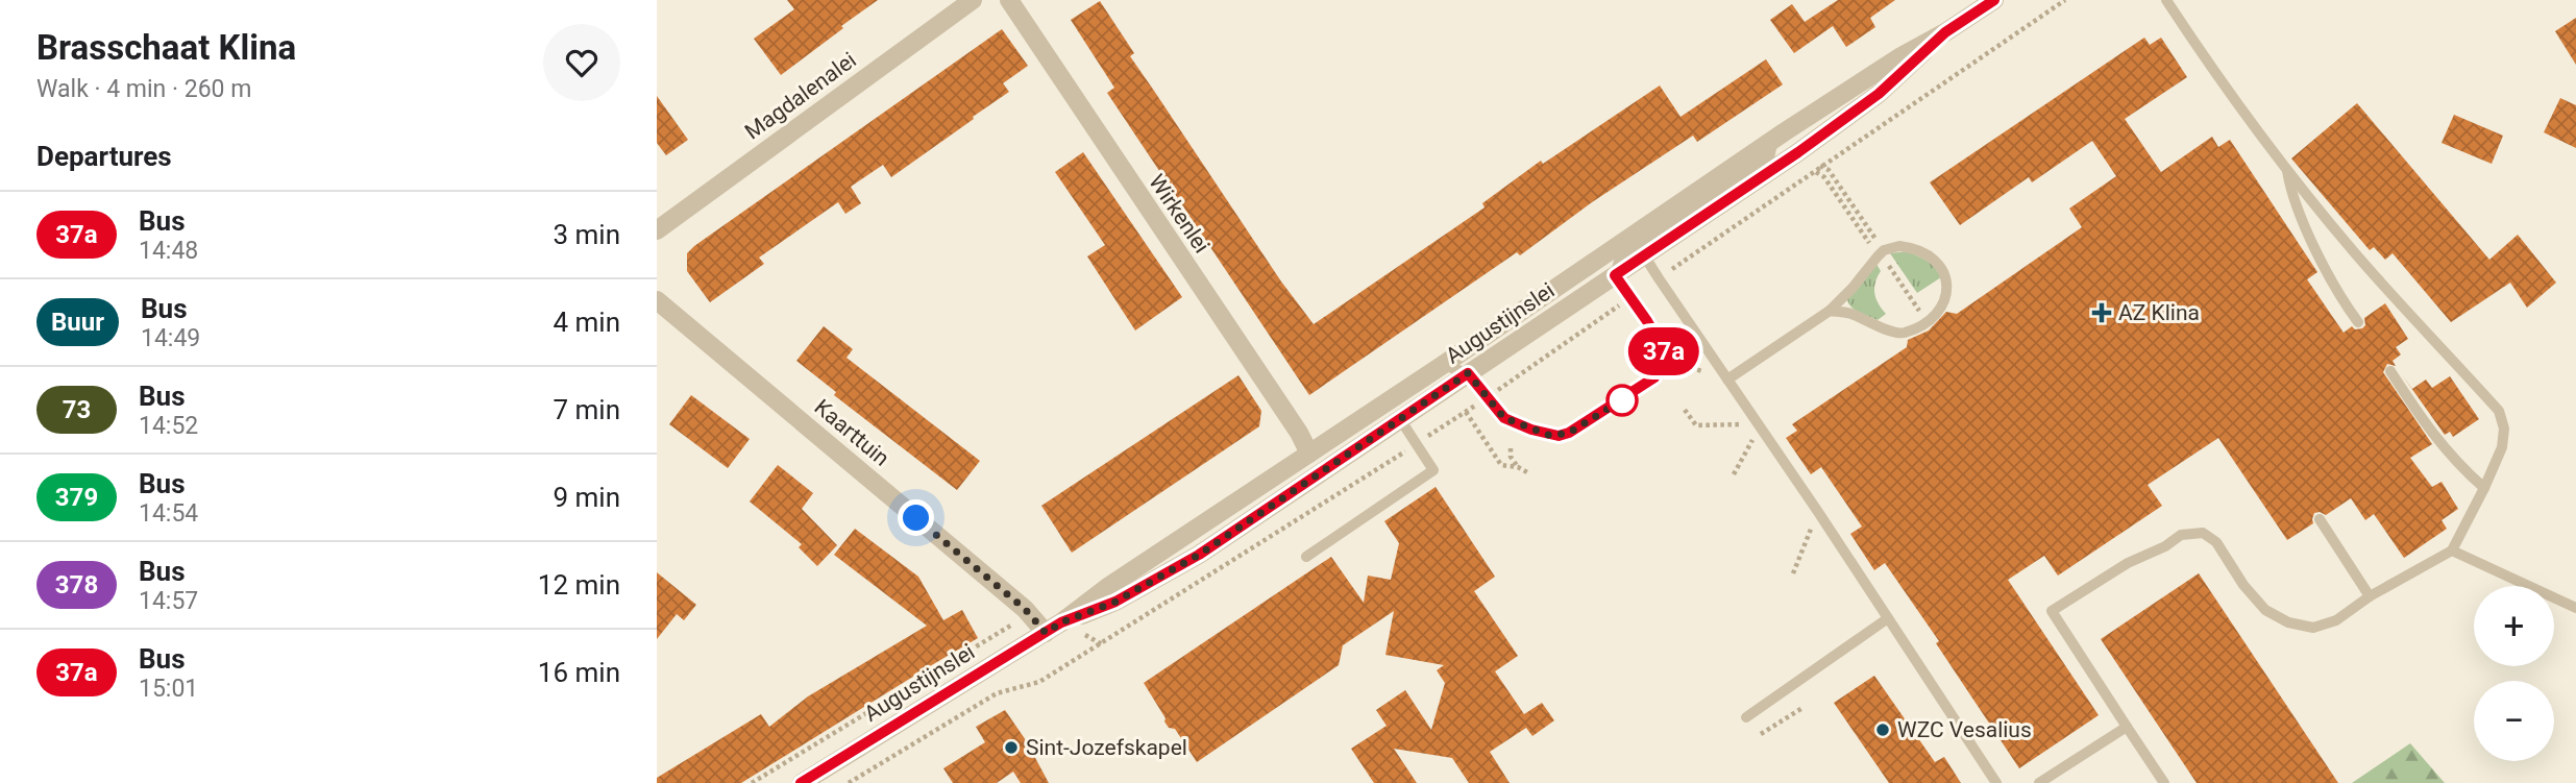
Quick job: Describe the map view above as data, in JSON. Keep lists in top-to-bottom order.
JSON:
{
  "streets": {
    "street": [
      "Magdalenalei",
      "Wirkenlei",
      "Augustijnslei",
      "Kaarttuin"
    ]
  },
  "crossings": [
    ["Wirkenlei", "Augustijnslei"],
    ["Augustijnslei", "Kaarttuin"]
  ],
  "places": {
    "health": ["AZ Klina"],
    "other": ["WZC Vesalius", "Sint-Jozefskapel"]
  },
  "lines": ["bus line 37a"],
  "page": {
    "heading": [
      ["Brasschaat Klina", "Walk · 4 min · 260 m"],
      "Departures"
    ],
    "on_map": "37a",
    "list": [
      {
        "mark": "37a",
        "name": "Bus",
        "note": "14:48",
        "value": "3 min"
      },
      {
        "mark": "Buur",
        "name": "Bus",
        "note": "14:49",
        "value": "4 min"
      },
      {
        "mark": "73",
        "name": "Bus",
        "note": "14:52",
        "value": "7 min"
      },
      {
        "mark": "379",
        "name": "Bus",
        "note": "14:54",
        "value": "9 min"
      },
      {
        "mark": "378",
        "name": "Bus",
        "note": "14:57",
        "value": "12 min"
      },
      {
        "mark": "37a",
        "name": "Bus",
        "note": "15:01",
        "value": "16 min"
      }
    ],
    "map_buttons": ["+", "−"]
  }
}
